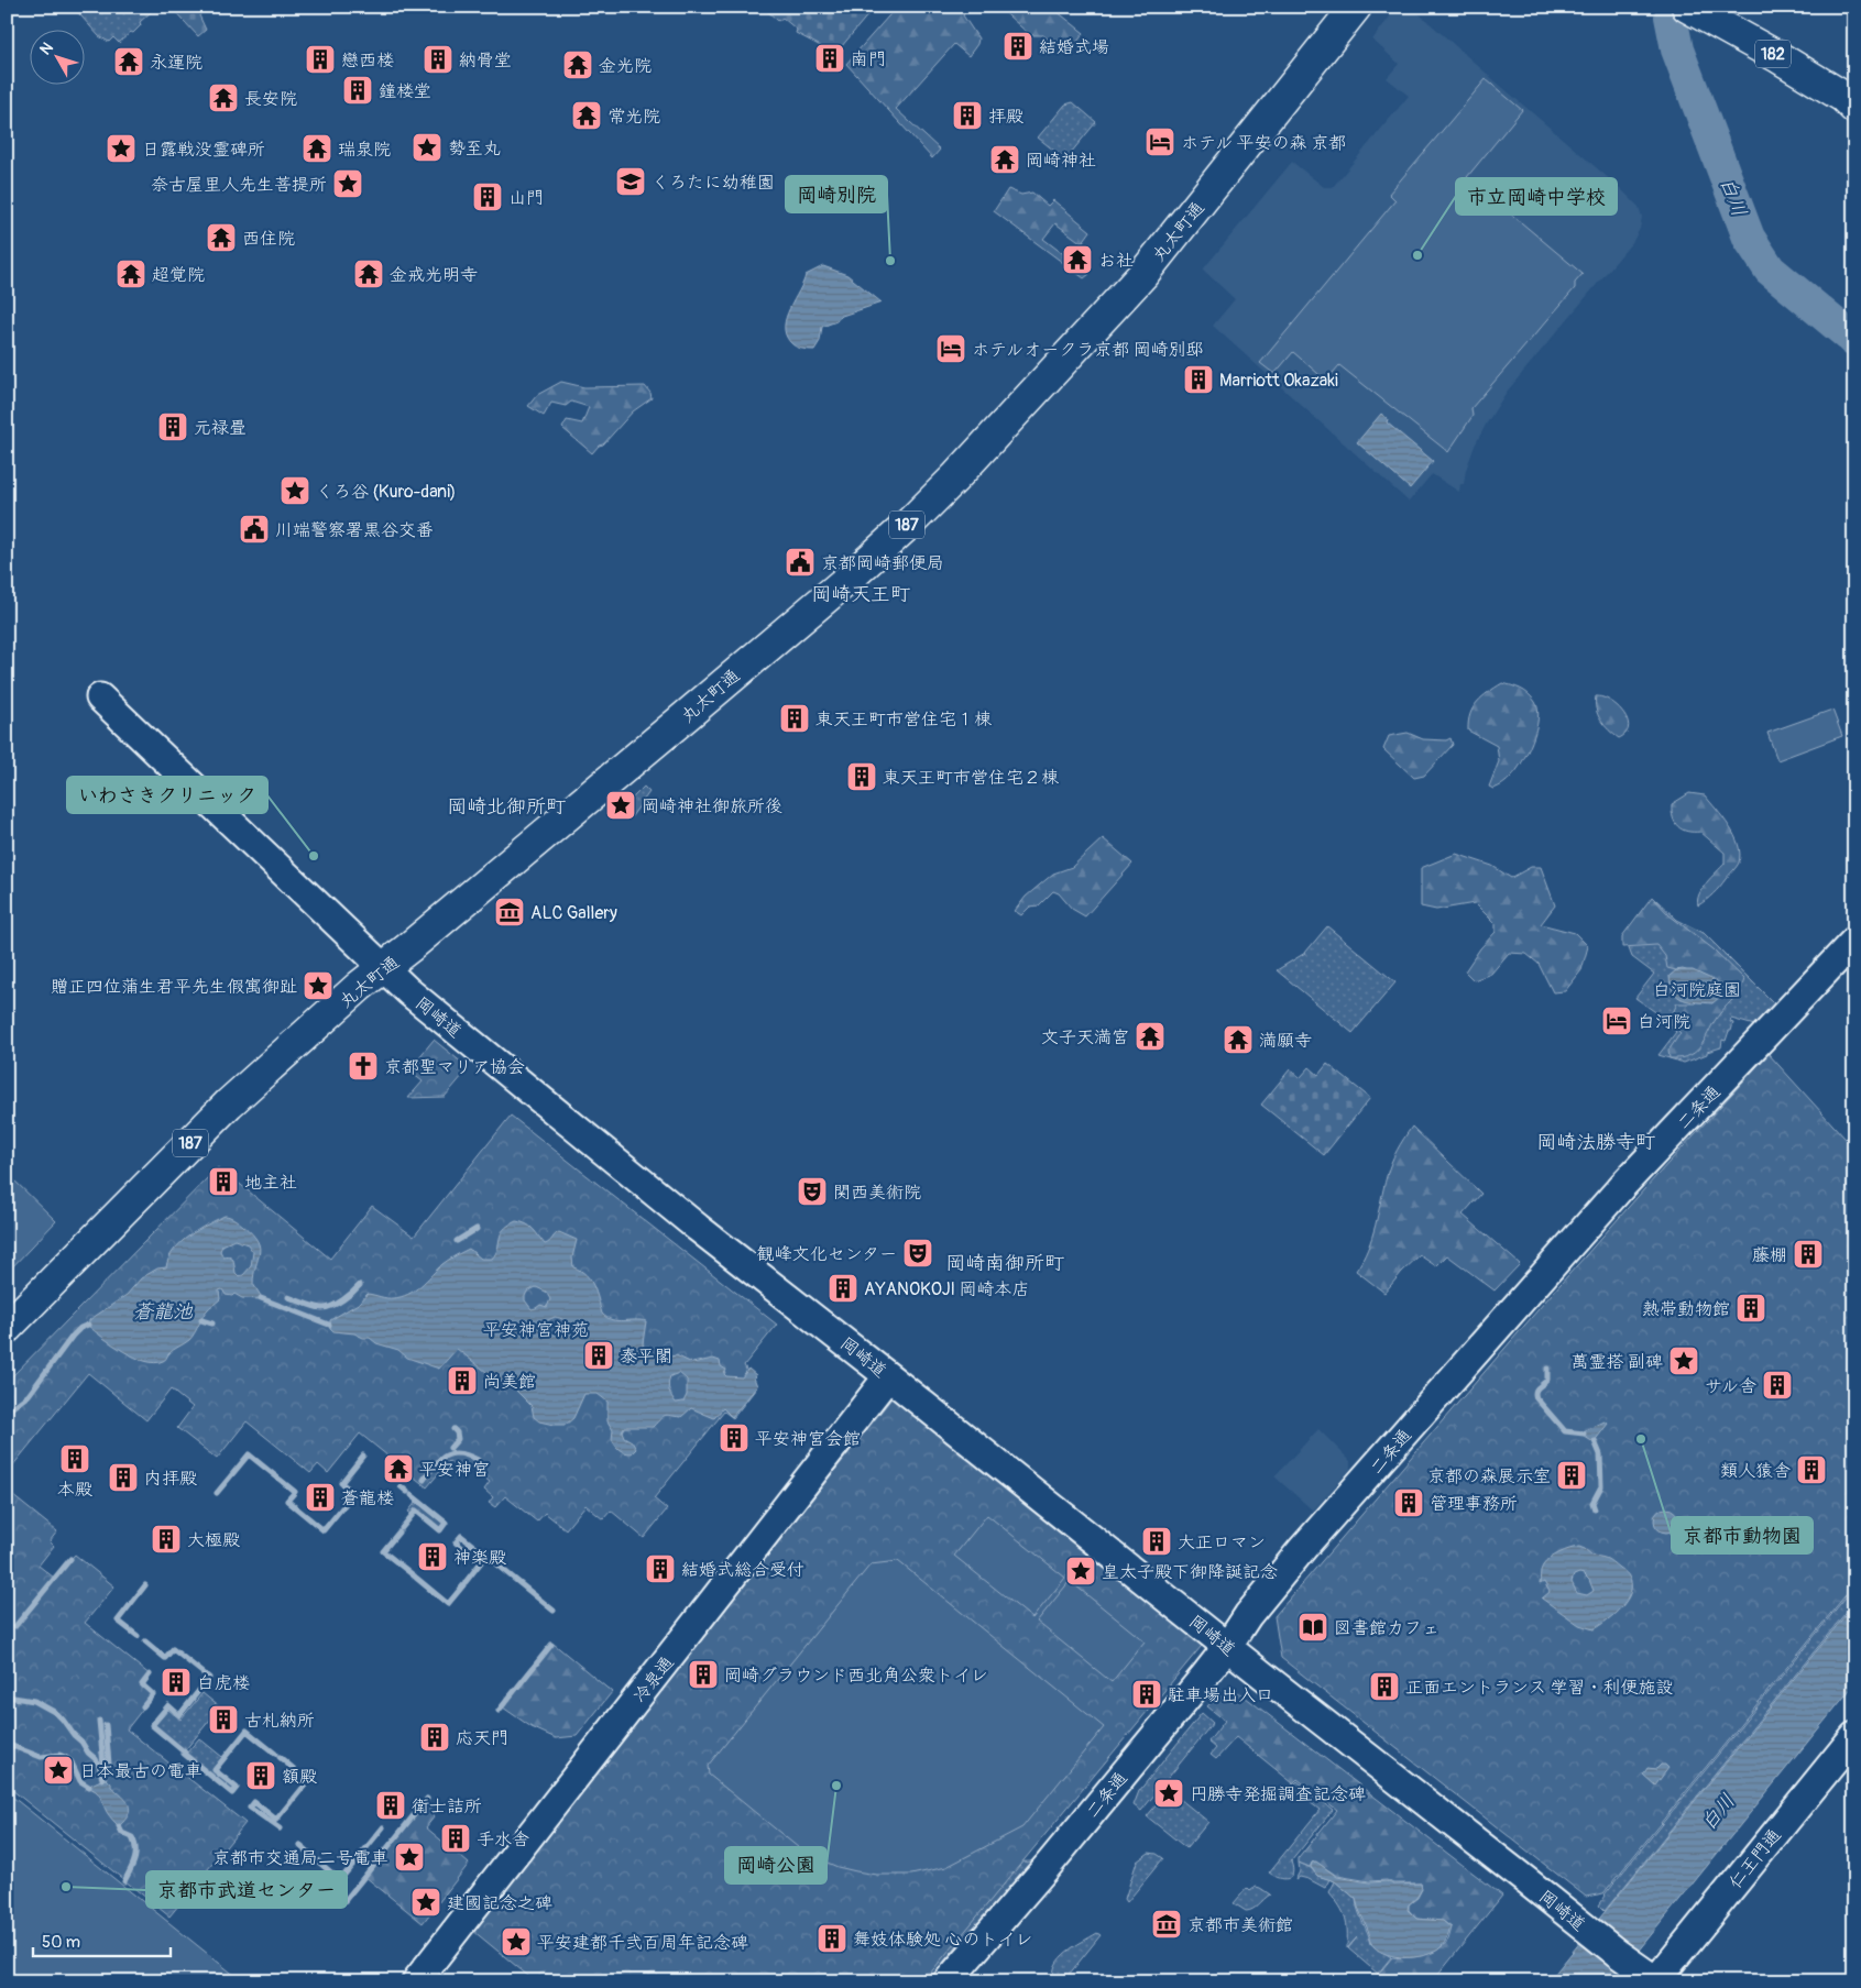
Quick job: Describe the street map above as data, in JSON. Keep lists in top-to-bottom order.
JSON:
{
  "streets": {
    "main road": ["182", "丸太町通", "187"],
    "street": [
      "岡崎道",
      "二条通",
      "冷泉通",
      "仁王門通"
    ]
  },
  "crossings": [
    ["丸太町通", "岡崎道"],
    ["岡崎道", "二条通"],
    ["岡崎道", "冷泉通"],
    ["岡崎道", "仁王門通"]
  ],
  "districts": [
    "岡崎天王町",
    "岡崎北御所町",
    "岡崎法勝寺町",
    "岡崎南御所町"
  ],
  "water": ["白川", "蒼龍池"],
  "parks": ["白河院庭園", "平安神宮神苑"],
  "places": {
    "building": [
      "結婚式場",
      "南門",
      "戀西楼",
      "納骨堂",
      "鐘楼堂",
      "拝殿",
      "山門",
      "Marriott Okazaki",
      "元禄畳",
      "東天王町市営住宅１棟",
      "東天王町市営住宅２棟",
      "地主社",
      "藤棚",
      "AYANOKOJI 岡崎本店",
      "熱帯動物館",
      "泰平閣",
      "尚美館",
      "サル舎",
      "平安神宮会館",
      "本殿",
      "類人猿舎",
      "京都の森展示室",
      "内拝殿",
      "蒼龍楼",
      "管理事務所",
      "大極殿",
      "大正ロマン",
      "神楽殿",
      "結婚式総合受付",
      "岡崎グラウンド西北角公衆トイレ",
      "白虎楼",
      "正面エントランス 学習・利便施設",
      "駐車場出入口",
      "古札納所",
      "応天門",
      "額殿",
      "衛士詰所",
      "手水舎",
      "舞妓体験処 心のトイレ"
    ],
    "temple": [
      "永運院",
      "金光院",
      "長安院",
      "常光院",
      "瑞泉院",
      "岡崎神社",
      "西住院",
      "お社",
      "超覚院",
      "金戒光明寺",
      "文子天満宮",
      "満願寺",
      "平安神宮"
    ],
    "hotel": ["ホテル 平安の森 京都", "ホテルオークラ京都 岡崎別邸", "白河院"],
    "place": [
      "勢至丸",
      "日露戦没霊碑所",
      "奈古屋里人先生菩提所",
      "くろ谷 (Kuro-dani)",
      "岡崎神社御旅所後",
      "贈正四位蒲生君平先生假寓御趾",
      "萬霊搭 副碑",
      "皇太子殿下御降誕記念",
      "日本最古の電車",
      "円勝寺発掘調査記念碑",
      "京都市交通局二号電車",
      "建國記念之碑",
      "平安建都千弐百周年記念碑"
    ],
    "school or university": ["くろたに幼稚園"],
    "other": [
      "市立岡崎中学校",
      "岡崎別院",
      "いわさきクリニック",
      "京都市動物園",
      "岡崎公園",
      "京都市武道センター"
    ],
    "public building": ["川端警察署黒谷交番", "京都岡崎郵便局"],
    "museum": ["ALC Gallery", "京都市美術館"],
    "church": ["京都聖マリア協会"],
    "theatre": ["関西美術院", "観峰文化センター"],
    "library": ["図書館カフェ"]
  },
  "scale_bar": "50 m",
  "north": "top left"
}
